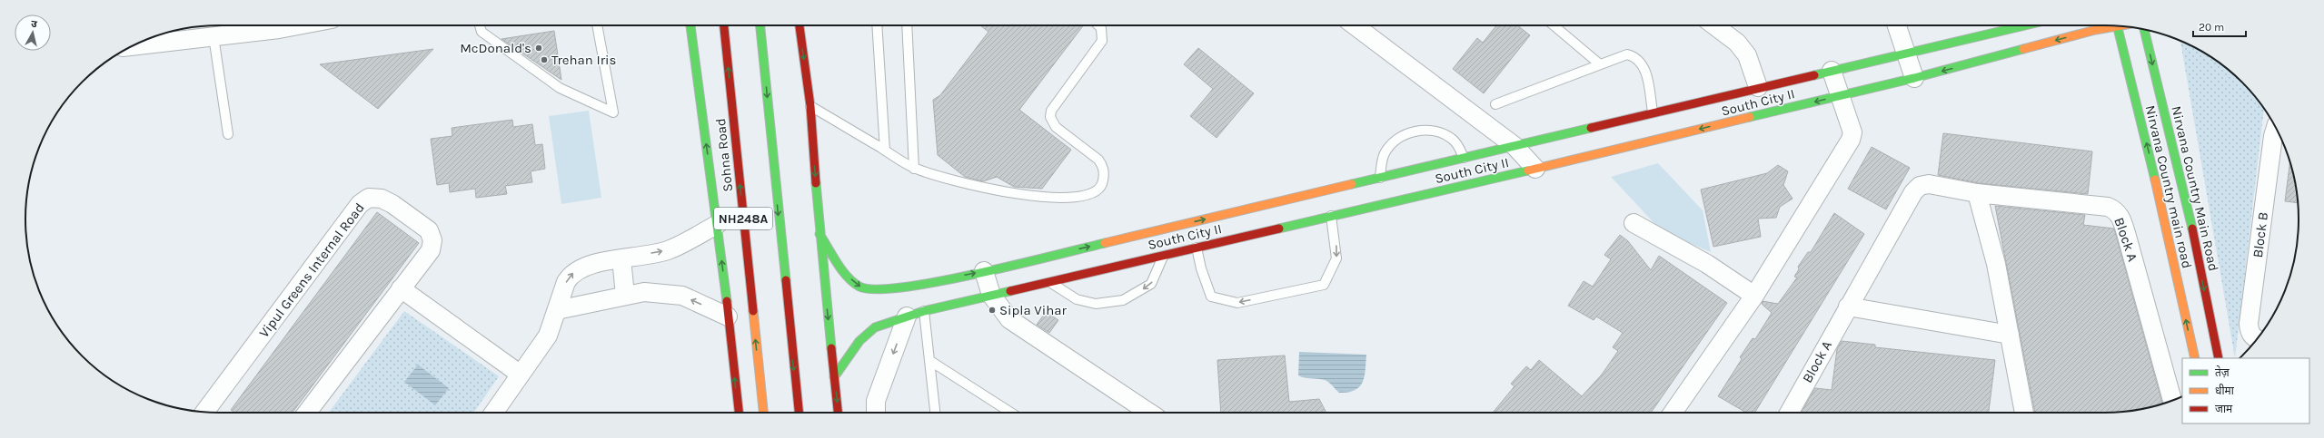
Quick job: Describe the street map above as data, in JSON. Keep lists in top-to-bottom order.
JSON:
{
  "streets": {
    "main road": [
      "South City II",
      "Sohna Road",
      "Nirvana Country main road",
      "Nirvana Country Main Road",
      "NH248A"
    ],
    "street": ["Block B", "Block A", "Vipul Greens Internal Road"]
  },
  "one_way": ["Nirvana Country main road", "Nirvana Country Main Road"],
  "places": ["McDonald's", "Trehan Iris", "Sipla Vihar"],
  "legend": ["तेज़", "धीमा", "जाम"],
  "scale_bar": "20 m",
  "north": "top"
}
